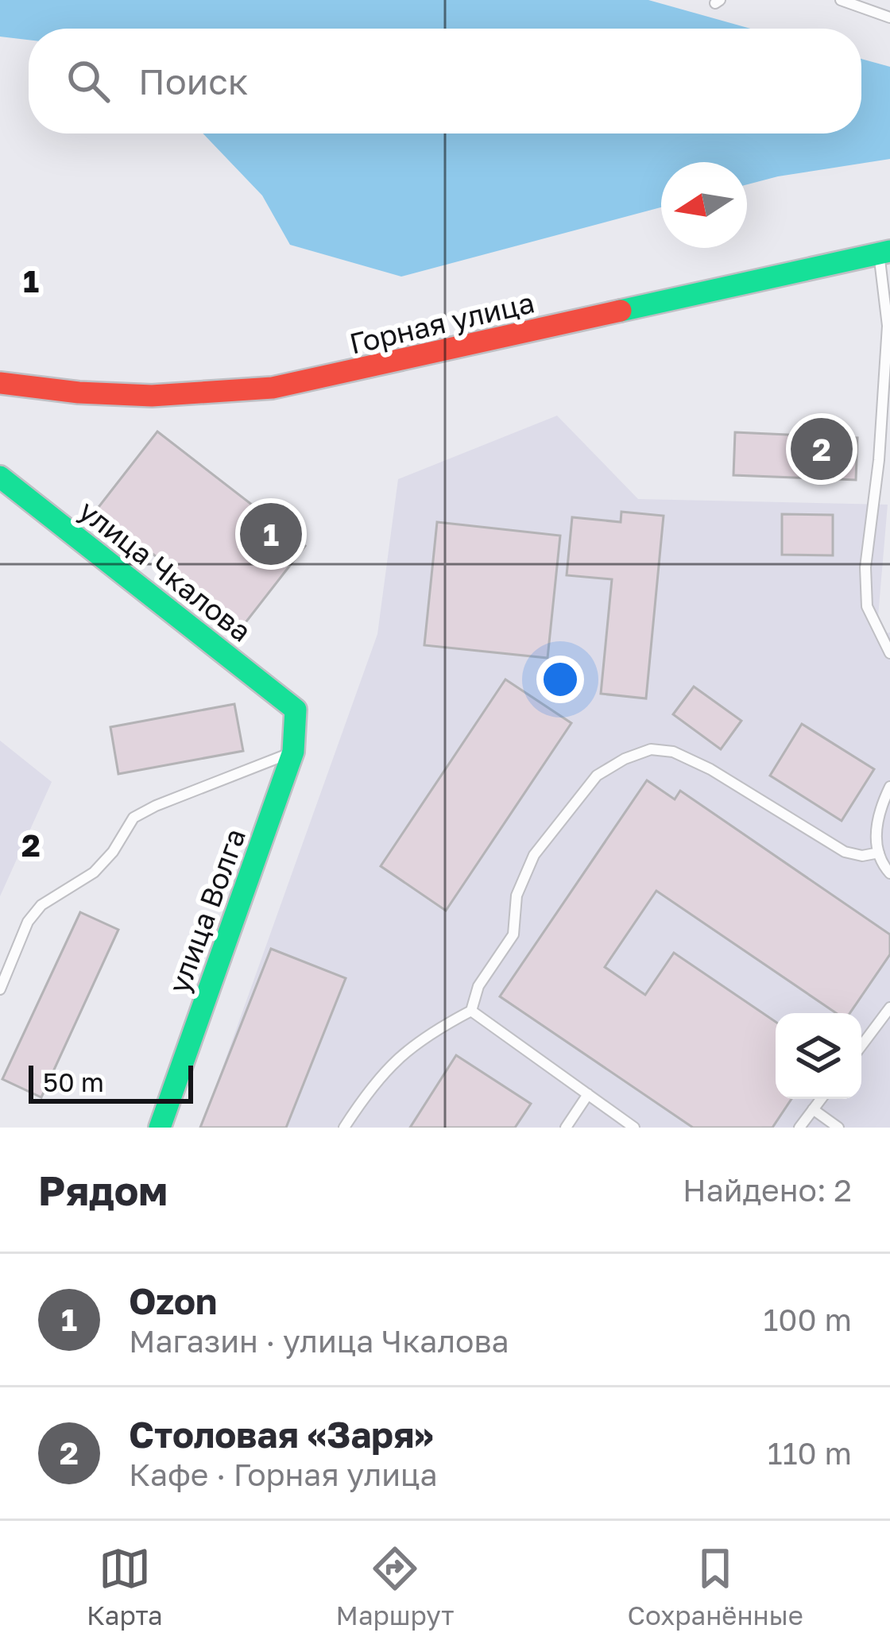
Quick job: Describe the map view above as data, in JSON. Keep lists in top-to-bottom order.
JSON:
{
  "streets": {
    "main road": ["Горная улица", "улица Чкалова", "улица Волга"]
  },
  "crossings": [
    ["улица Чкалова", "улица Волга"]
  ],
  "scale_bar": "50 m",
  "north": "left",
  "page": {
    "search": "Поиск",
    "pins": ["2", "1"],
    "scale": "50 m",
    "heading": ["Рядом", "Найдено: 2"],
    "list": [
      {
        "mark": "1",
        "name": "Ozon",
        "note": "Магазин · улица Чкалова",
        "value": "100 m"
      },
      {
        "mark": "2",
        "name": "Столовая «Заря»",
        "note": "Кафе · Горная улица",
        "value": "110 m"
      }
    ],
    "nav": ["Карта", "Маршрут", "Сохранённые"]
  },
  "grid": {
    "rows": ["1", "2"]
  }
}
